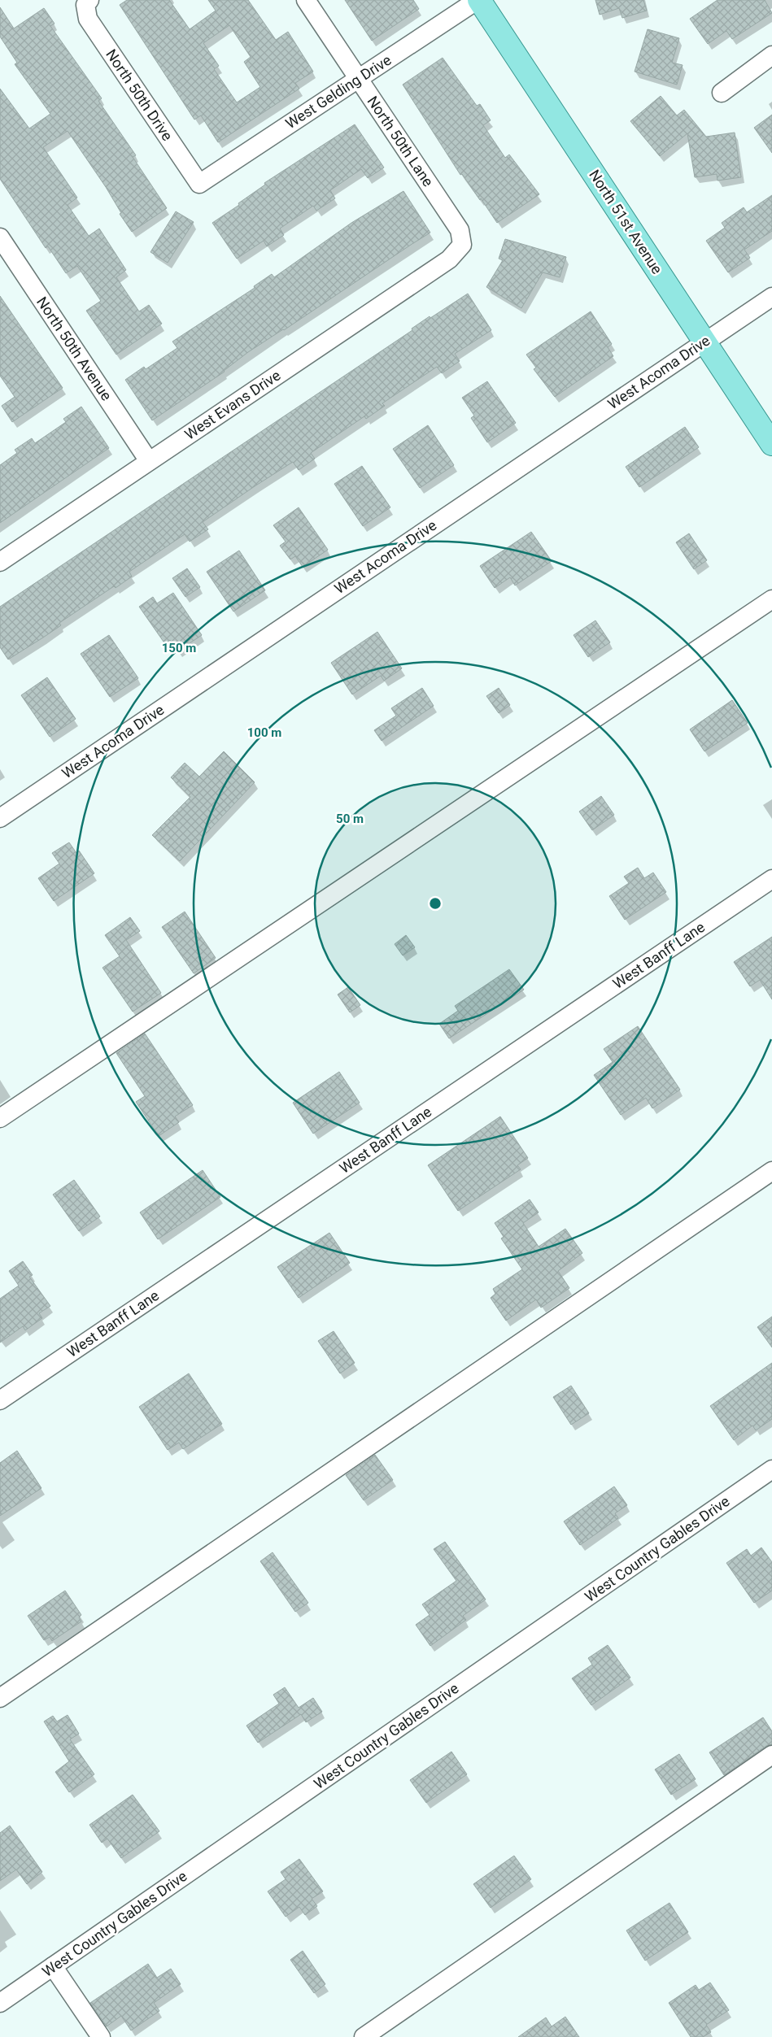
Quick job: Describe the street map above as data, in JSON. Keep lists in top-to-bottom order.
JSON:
{
  "streets": {
    "main road": ["North 51st Avenue"],
    "street": [
      "West Gelding Drive",
      "North 50th Drive",
      "North 50th Lane",
      "North 50th Avenue",
      "West Acoma Drive",
      "West Evans Drive",
      "West Banff Lane",
      "West Country Gables Drive"
    ]
  },
  "crossings": [
    ["West Gelding Drive", "North 50th Drive"],
    ["West Gelding Drive", "North 50th Lane"],
    ["West Gelding Drive", "North 51st Avenue"],
    ["North 50th Lane", "West Evans Drive"],
    ["North 51st Avenue", "West Acoma Drive"],
    ["North 50th Avenue", "West Evans Drive"]
  ],
  "rings": ["150 m", "100 m", "50 m"]
}
